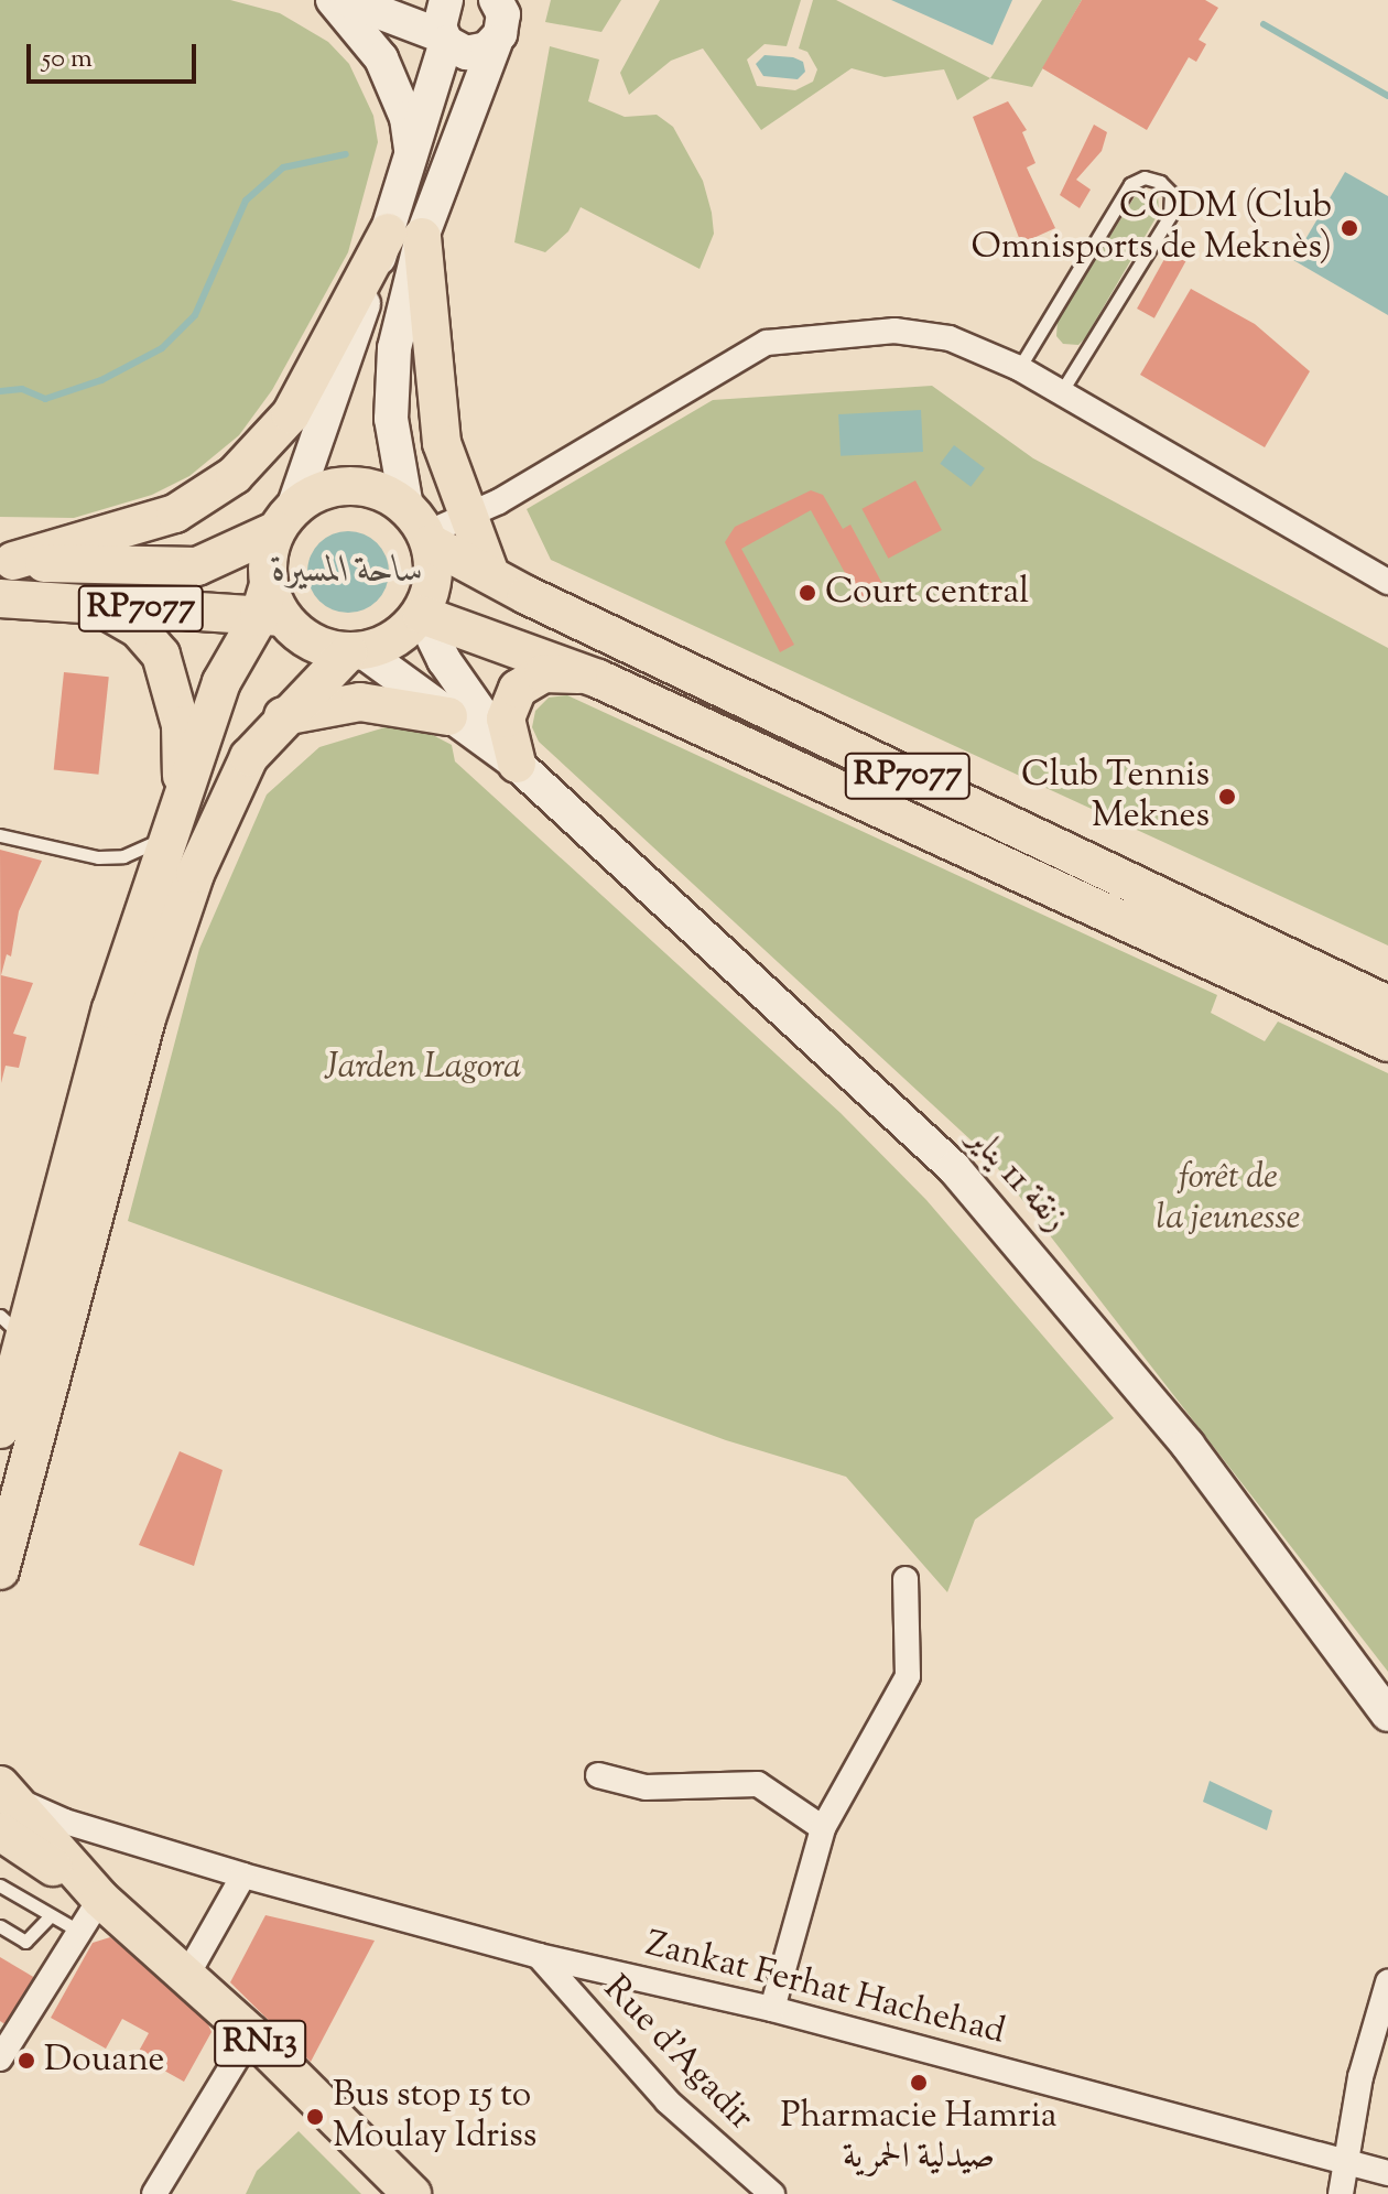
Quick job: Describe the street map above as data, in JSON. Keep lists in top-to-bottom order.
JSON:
{
  "streets": {
    "main road": ["RP7077", "زنقة 11 يناير", "RN13"],
    "street": ["Zankat Ferhat Hachehad", "Rue d'Agadir"]
  },
  "crossings": [
    ["Zankat Ferhat Hachehad", "RN13"],
    ["Zankat Ferhat Hachehad", "Rue d'Agadir"]
  ],
  "water": ["ساحة المسيرة"],
  "parks": ["Jarden Lagora", "forêt de la jeunesse"],
  "places": [
    "CODM (Club Omnisports de Meknès)",
    "Court central",
    "Club Tennis Meknes",
    "Douane",
    "Pharmacie Hamria صيدلية الحمرية",
    "Bus stop 15 to Moulay Idriss"
  ],
  "scale_bar": "50 m"
}
